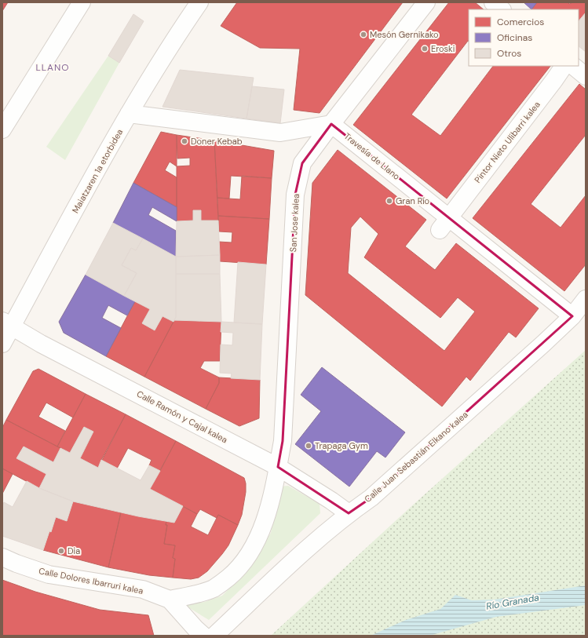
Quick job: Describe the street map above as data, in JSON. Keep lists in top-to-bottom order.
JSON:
{
  "streets": {
    "street": [
      "Pintor Nieto Ulibarri kalea",
      "Travesía de Llano",
      "Maiatzaren 1a etorbidea",
      "San Jose kalea",
      "Calle Ramón y Cajal kalea",
      "Calle Juan Sebastián Elkano kalea",
      "Calle Dolores Ibarruri kalea"
    ]
  },
  "crossings": [
    ["Pintor Nieto Ulibarri kalea", "Travesía de Llano"],
    ["Travesía de Llano", "San Jose kalea"],
    ["Travesía de Llano", "Calle Juan Sebastián Elkano kalea"],
    ["Maiatzaren 1a etorbidea", "Calle Ramón y Cajal kalea"],
    ["San Jose kalea", "Calle Ramón y Cajal kalea"],
    ["Calle Ramón y Cajal kalea", "Calle Juan Sebastián Elkano kalea"]
  ],
  "districts": ["LLANO"],
  "water": ["Río Granada"],
  "places": [
    "Mesón Gernikako",
    "Eroski",
    "Doner Kebab",
    "Gran Río",
    "Trapaga Gym",
    "Dia"
  ],
  "legend": ["Comercios", "Oficinas", "Otros"]
}
